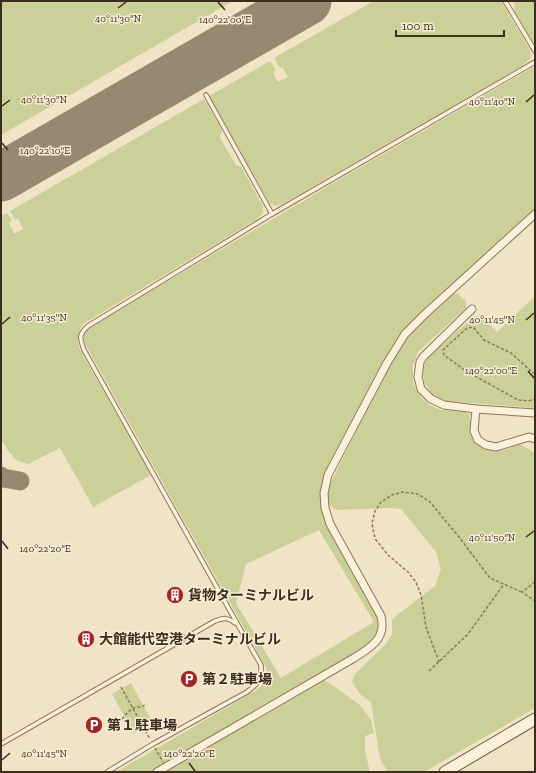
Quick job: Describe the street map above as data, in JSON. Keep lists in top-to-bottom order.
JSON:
{
  "places": {
    "building": ["貨物ターミナルビル", "大館能代空港ターミナルビル"],
    "parking": ["第２駐車場", "第１駐車場"]
  },
  "scale_bar": "100 m",
  "coordinates": [
    "40°11'30\"N",
    "140°22'00\"E",
    "40°11'40\"N",
    "140°22'10\"E",
    "40°11'35\"N",
    "40°11'45\"N",
    "40°11'50\"N",
    "140°22'20\"E"
  ]
}
